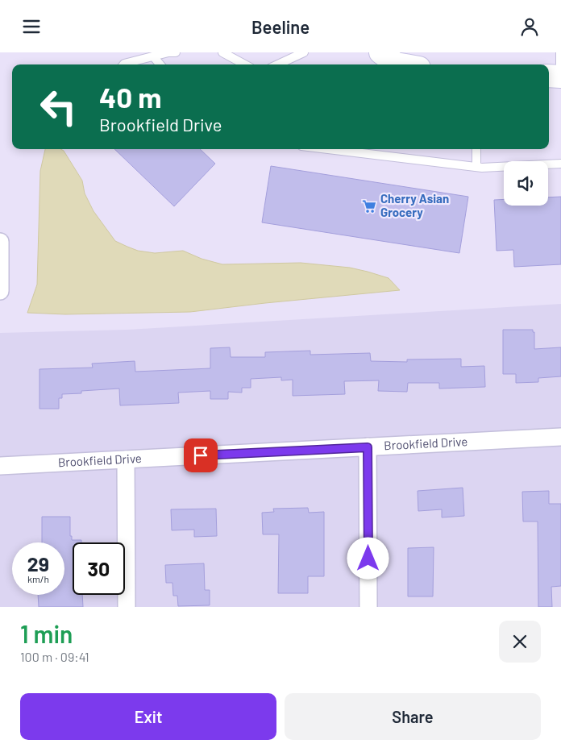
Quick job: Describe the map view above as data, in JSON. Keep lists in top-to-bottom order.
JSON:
{
  "streets": {
    "street": ["Brookfield Drive"]
  },
  "places": {
    "supermarket": ["Cherry Asian Grocery"]
  },
  "page": {
    "header": "Beeline",
    "turn": ["40 m", "Brookfield Drive"],
    "speed": "29 km/h",
    "limit": "30",
    "heading": ["1 min", "100 m · 09:41"],
    "buttons": ["Exit", "Share"]
  }
}
